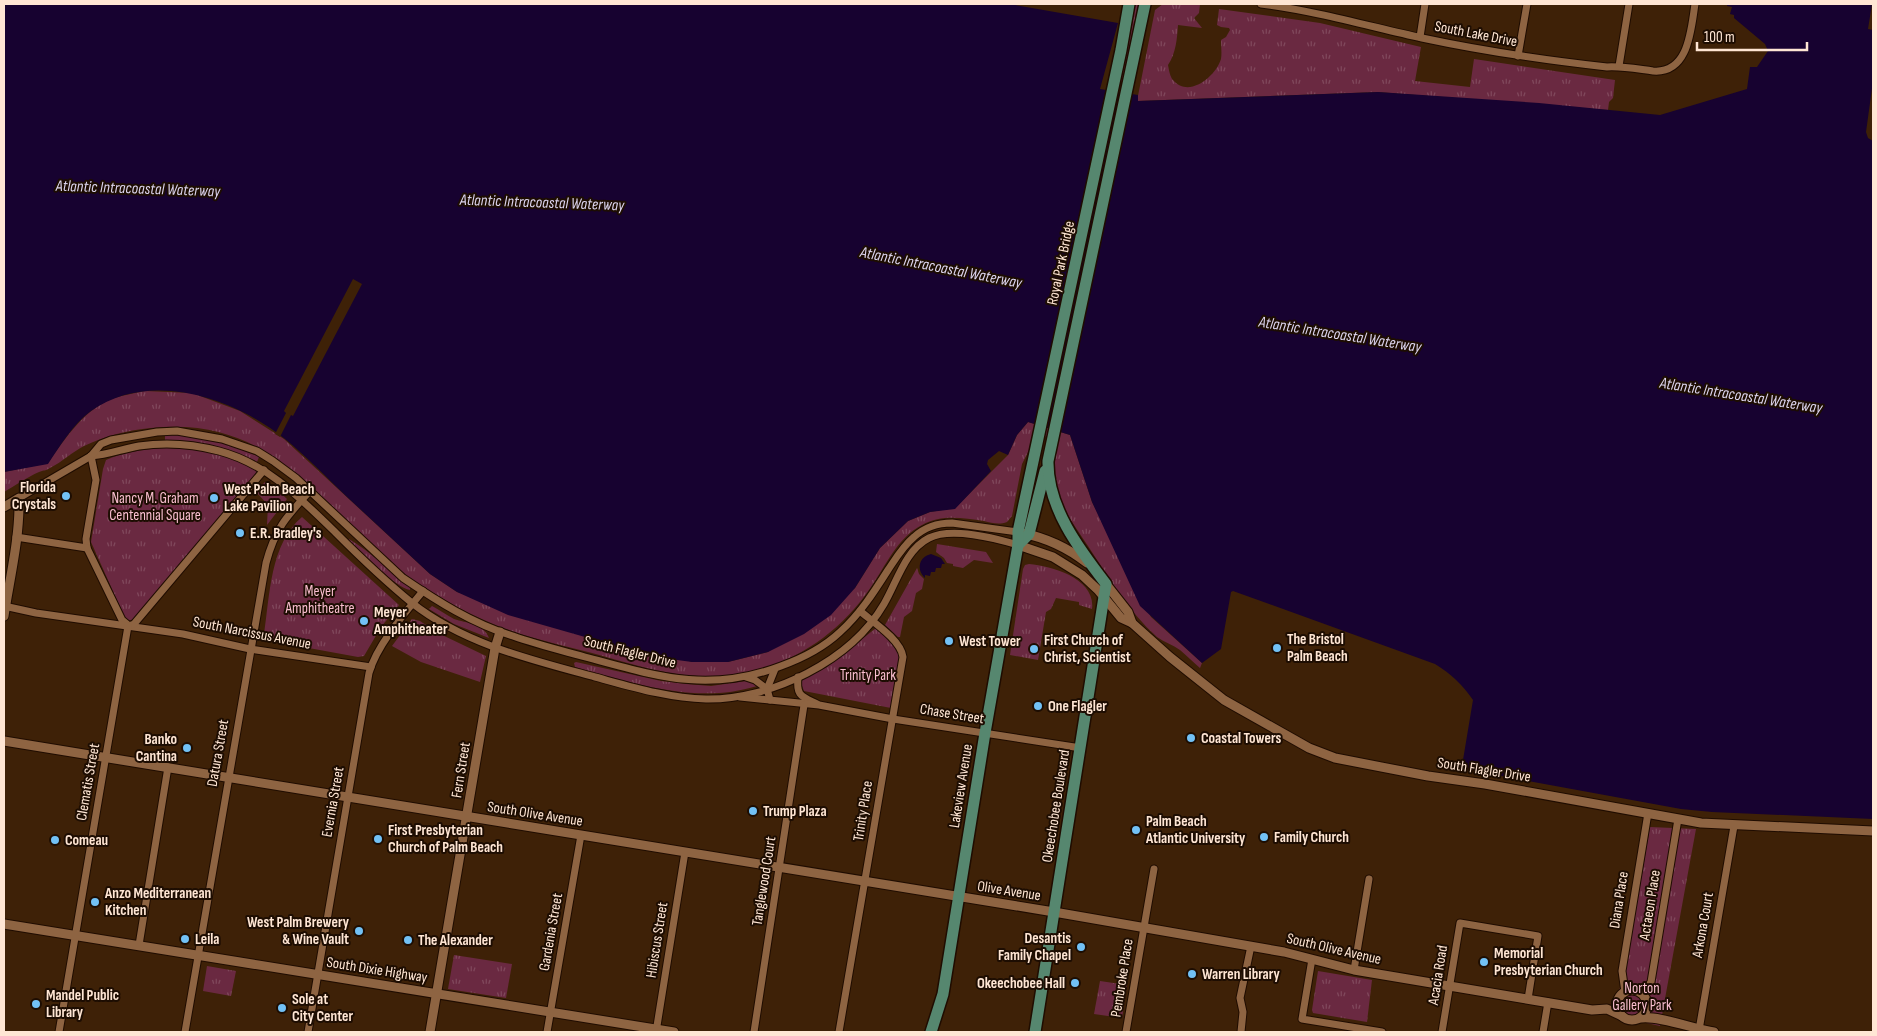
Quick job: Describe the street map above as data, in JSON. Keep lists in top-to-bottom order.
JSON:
{
  "streets": {
    "main road": [
      "Royal Park Bridge",
      "South Flagler Drive",
      "Lakeview Avenue",
      "Okeechobee Boulevard"
    ],
    "street": [
      "South Lake Drive",
      "South Narcissus Avenue",
      "Chase Street",
      "Datura Street",
      "Fern Street",
      "Clematis Street",
      "Evernia Street",
      "Trinity Place",
      "South Olive Avenue",
      "Tanglewood Court",
      "Olive Avenue",
      "Diana Place",
      "Actaeon Place",
      "Arkona Court",
      "Gardenia Street",
      "Hibiscus Street",
      "South Dixie Highway",
      "Acacia Road",
      "Pembroke Place"
    ]
  },
  "crossings": [
    ["Royal Park Bridge", "South Flagler Drive"],
    ["South Narcissus Avenue", "Datura Street"],
    ["South Narcissus Avenue", "Clematis Street"],
    ["South Narcissus Avenue", "Evernia Street"],
    ["South Flagler Drive", "Chase Street"],
    ["South Flagler Drive", "Datura Street"],
    ["South Flagler Drive", "Fern Street"],
    ["South Flagler Drive", "Lakeview Avenue"],
    ["South Flagler Drive", "Evernia Street"],
    ["South Flagler Drive", "Okeechobee Boulevard"],
    ["South Flagler Drive", "Trinity Place"],
    ["South Flagler Drive", "Diana Place"],
    ["South Flagler Drive", "Actaeon Place"],
    ["South Flagler Drive", "Arkona Court"],
    ["Chase Street", "Lakeview Avenue"],
    ["Chase Street", "Okeechobee Boulevard"],
    ["Chase Street", "Trinity Place"],
    ["Chase Street", "Tanglewood Court"],
    ["Datura Street", "South Olive Avenue"],
    ["Datura Street", "South Dixie Highway"],
    ["Fern Street", "South Olive Avenue"],
    ["Fern Street", "South Dixie Highway"],
    ["Clematis Street", "South Olive Avenue"],
    ["Clematis Street", "South Dixie Highway"],
    ["Lakeview Avenue", "South Olive Avenue"],
    ["Lakeview Avenue", "Olive Avenue"],
    ["Evernia Street", "South Olive Avenue"],
    ["Evernia Street", "South Dixie Highway"],
    ["Okeechobee Boulevard", "South Olive Avenue"],
    ["Okeechobee Boulevard", "Olive Avenue"],
    ["Trinity Place", "South Olive Avenue"],
    ["South Olive Avenue", "Tanglewood Court"],
    ["South Olive Avenue", "Olive Avenue"],
    ["South Olive Avenue", "Diana Place"],
    ["South Olive Avenue", "Actaeon Place"],
    ["South Olive Avenue", "Gardenia Street"],
    ["South Olive Avenue", "Hibiscus Street"],
    ["South Olive Avenue", "Acacia Road"],
    ["South Olive Avenue", "Pembroke Place"],
    ["Diana Place", "Actaeon Place"],
    ["Gardenia Street", "South Dixie Highway"],
    ["Hibiscus Street", "South Dixie Highway"]
  ],
  "water": ["Atlantic Intracoastal Waterway"],
  "parks": [
    "Nancy M. Graham Centennial Square",
    "Meyer Amphitheatre",
    "Trinity Park",
    "Norton Gallery Park"
  ],
  "places": [
    "Florida Crystals",
    "West Palm Beach Lake Pavilion",
    "E.R. Bradley's",
    "Meyer Amphitheater",
    "West Tower",
    "The Bristol Palm Beach",
    "First Church of Christ, Scientist",
    "One Flagler",
    "Coastal Towers",
    "Banko Cantina",
    "Trump Plaza",
    "Palm Beach Atlantic University",
    "Family Church",
    "First Presbyterian Church of Palm Beach",
    "Comeau",
    "Anzo Mediterranean Kitchen",
    "West Palm Brewery & Wine Vault",
    "Leila",
    "The Alexander",
    "Desantis Family Chapel",
    "Memorial Presbyterian Church",
    "Warren Library",
    "Okeechobee Hall",
    "Mandel Public Library",
    "Sole at City Center"
  ],
  "scale_bar": "100 m"
}
